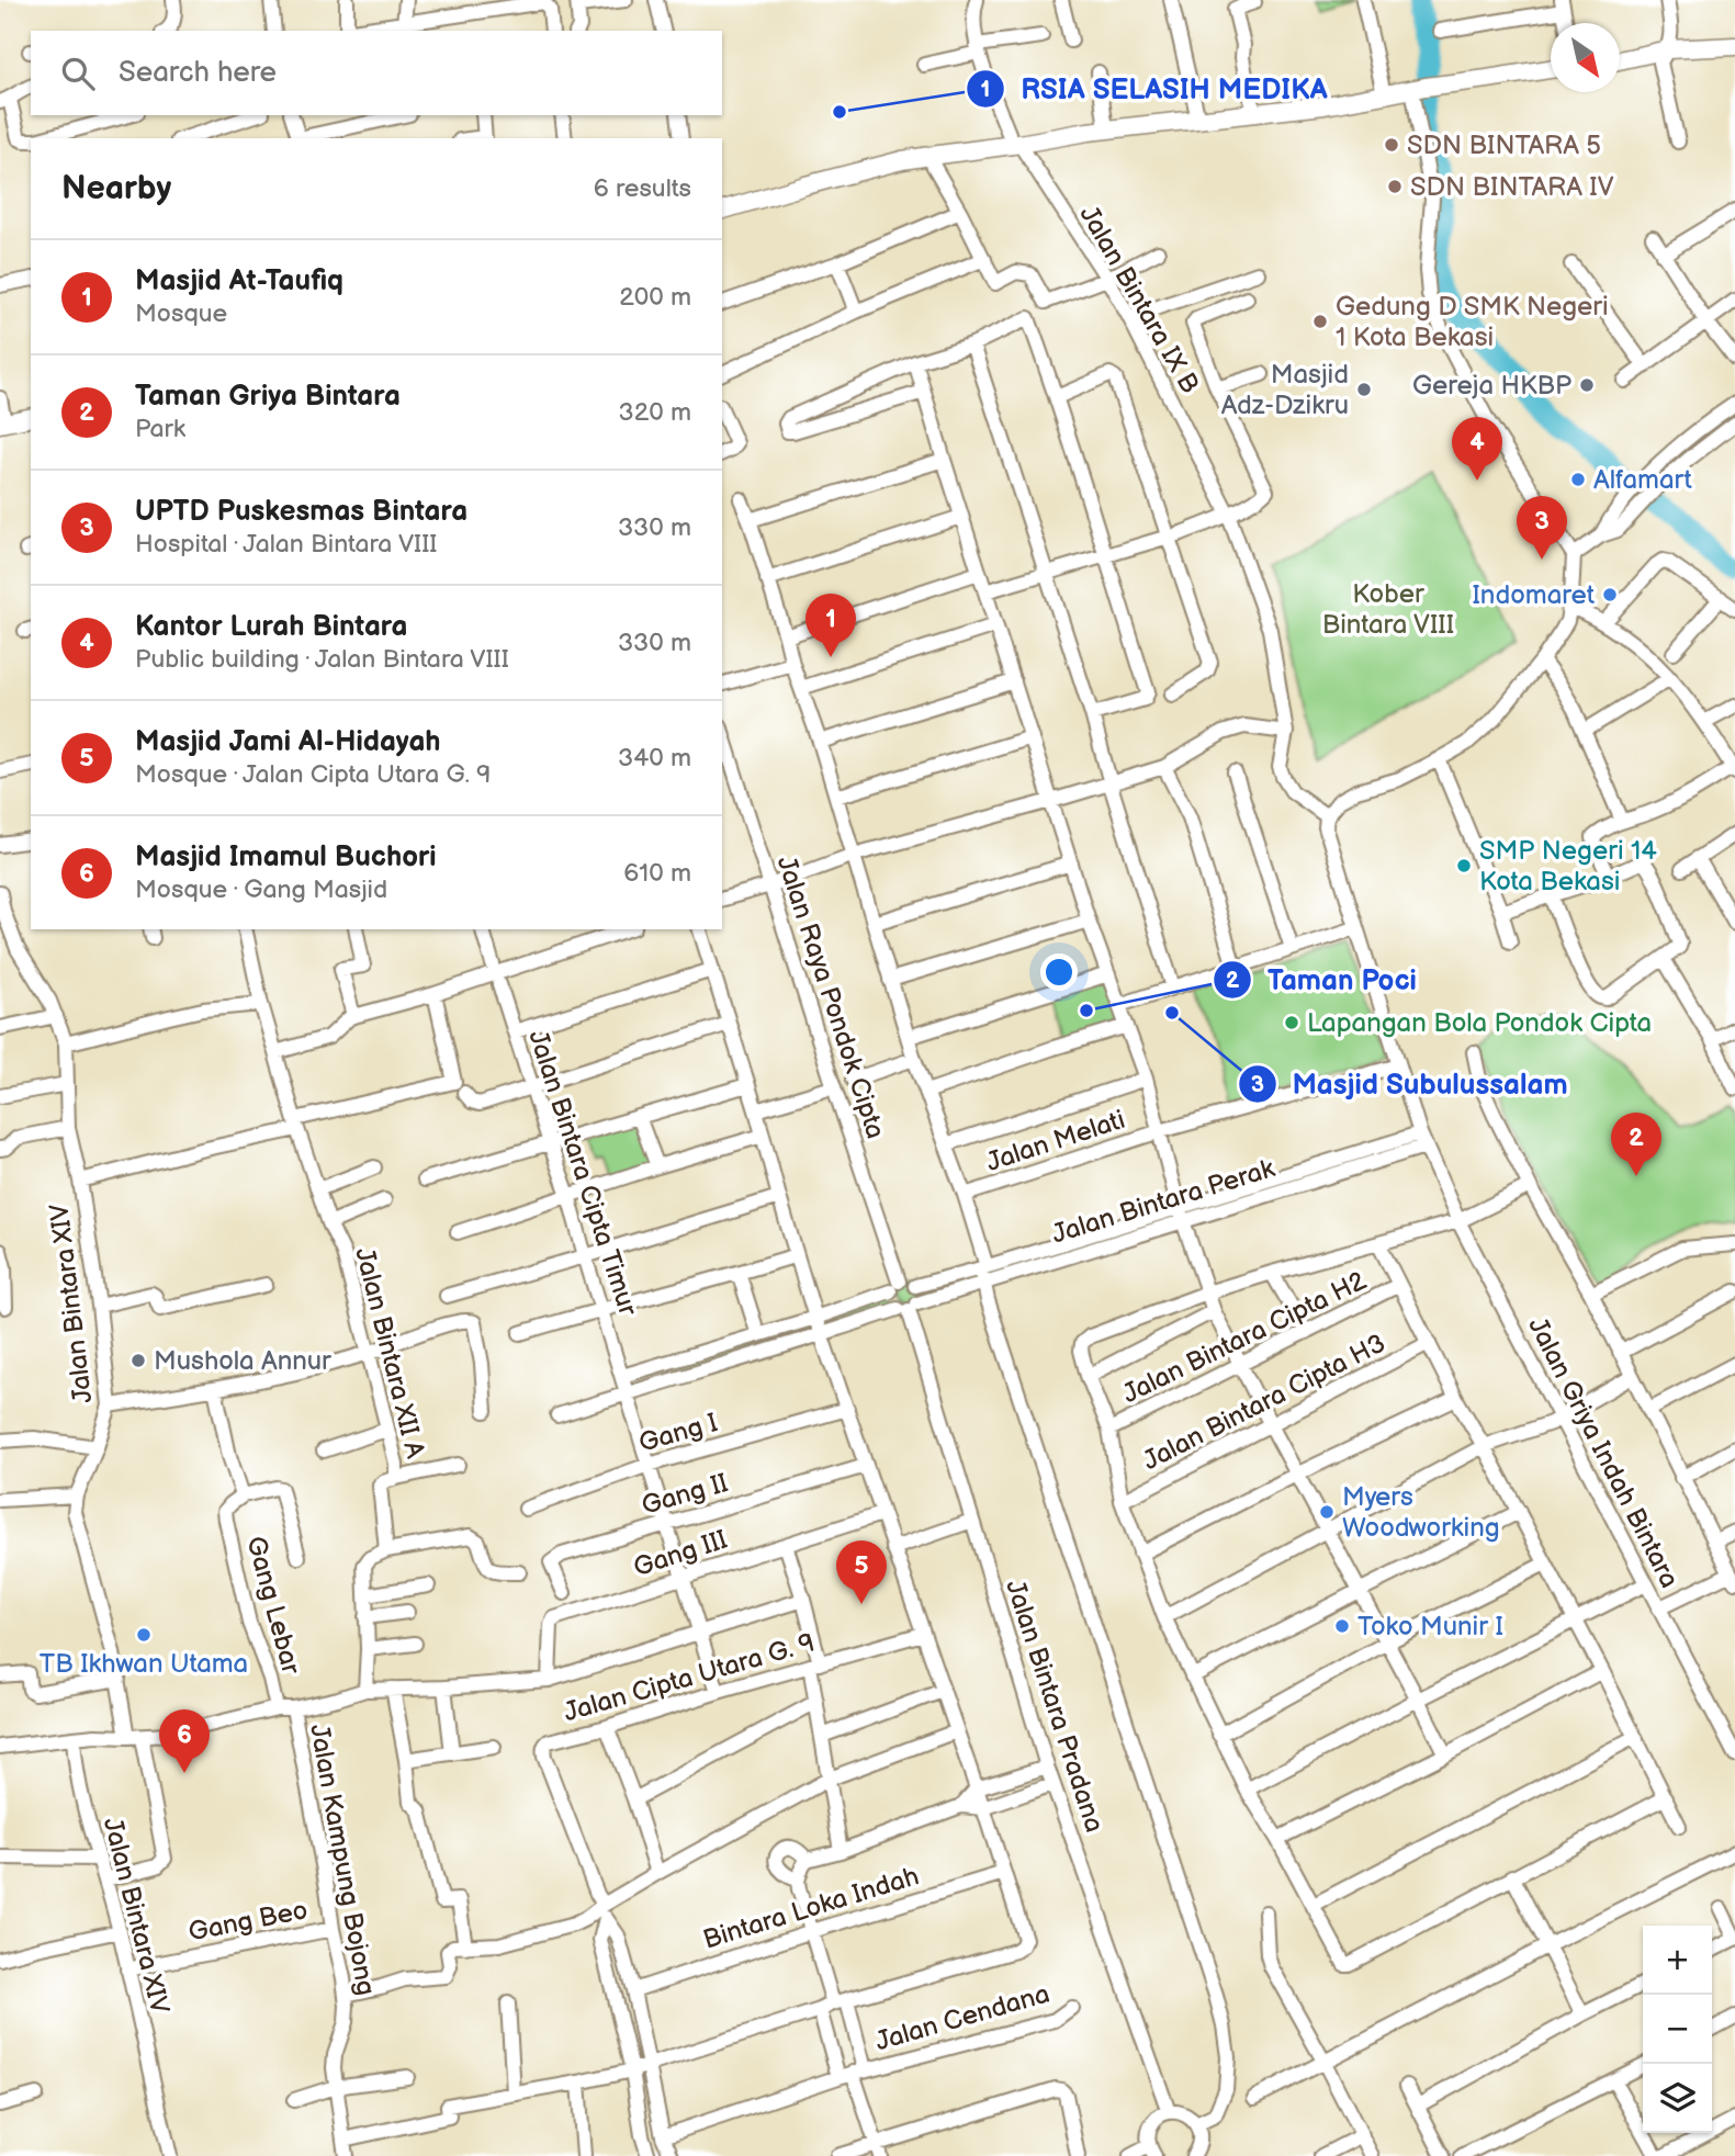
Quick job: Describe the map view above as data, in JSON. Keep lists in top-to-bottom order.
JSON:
{
  "streets": {
    "street": [
      "Jalan Bintara IX B",
      "Jalan Raya Pondok Cipta",
      "Jalan Melati",
      "Jalan Bintara Cipta Timur",
      "Jalan Bintara Perak",
      "Jalan Bintara XIV",
      "Jalan Bintara Cipta H2",
      "Jalan Bintara XII A",
      "Jalan Bintara Cipta H3",
      "Gang I",
      "Jalan Griya Indah Bintara",
      "Gang II",
      "Gang III",
      "Gang Lebar",
      "Jalan Cipta Utara G. 9",
      "Jalan Bintara Pradana",
      "Jalan Kampung Bojong",
      "Bintara Loka Indah",
      "Gang Beo",
      "Jalan Cendana"
    ]
  },
  "crossings": [
    ["Jalan Bintara IX B", "Jalan Griya Indah Bintara"],
    ["Jalan Raya Pondok Cipta", "Jalan Bintara Perak"],
    ["Jalan Raya Pondok Cipta", "Jalan Bintara Pradana"],
    ["Jalan Melati", "Jalan Griya Indah Bintara"],
    ["Jalan Bintara Cipta Timur", "Jalan Bintara Perak"],
    ["Jalan Bintara Cipta Timur", "Gang I"],
    ["Jalan Bintara Cipta Timur", "Gang II"],
    ["Jalan Bintara Cipta Timur", "Gang III"],
    ["Jalan Bintara Cipta Timur", "Jalan Cipta Utara G. 9"],
    ["Jalan Bintara Perak", "Jalan Griya Indah Bintara"],
    ["Jalan Bintara Perak", "Jalan Bintara Pradana"],
    ["Jalan Bintara XIV", "Gang Beo"],
    ["Gang III", "Bintara Loka Indah"],
    ["Jalan Cipta Utara G. 9", "Bintara Loka Indah"],
    ["Jalan Kampung Bojong", "Gang Beo"]
  ],
  "parks": ["Kober Bintara VIII"],
  "places": [
    "RSIA SELASIH MEDIKA",
    "SDN BINTARA 5",
    "SDN BINTARA IV",
    "Gedung D SMK Negeri 1 Kota Bekasi",
    "Gereja HKBP",
    "Masjid Adz-Dzikru",
    "Alfamart",
    "Indomaret",
    "SMP Negeri 14 Kota Bekasi",
    "Taman Poci",
    "Masjid Subulussalam",
    "Lapangan Bola Pondok Cipta",
    "Mushola Annur",
    "Myers Woodworking",
    "Toko Munir I",
    "TB Ikhwan Utama"
  ],
  "north": "bottom right",
  "page": {
    "search": "Search here",
    "heading": ["Nearby", "6 results"],
    "list": [
      {
        "mark": "1",
        "name": "Masjid At-Taufiq",
        "note": "Mosque",
        "value": "200 m"
      },
      {
        "mark": "2",
        "name": "Taman Griya Bintara",
        "note": "Park",
        "value": "320 m"
      },
      {
        "mark": "3",
        "name": "UPTD Puskesmas Bintara",
        "note": "Hospital · Jalan Bintara VIII",
        "value": "330 m"
      },
      {
        "mark": "4",
        "name": "Kantor Lurah Bintara",
        "note": "Public building · Jalan Bintara VIII",
        "value": "330 m"
      },
      {
        "mark": "5",
        "name": "Masjid Jami Al-Hidayah",
        "note": "Mosque · Jalan Cipta Utara G. 9",
        "value": "340 m"
      },
      {
        "mark": "6",
        "name": "Masjid Imamul Buchori",
        "note": "Mosque · Gang Masjid",
        "value": "610 m"
      }
    ],
    "pins": [
      "4",
      "3",
      "1",
      "2",
      "5",
      "6"
    ],
    "map_buttons": ["+", "−"]
  }
}
